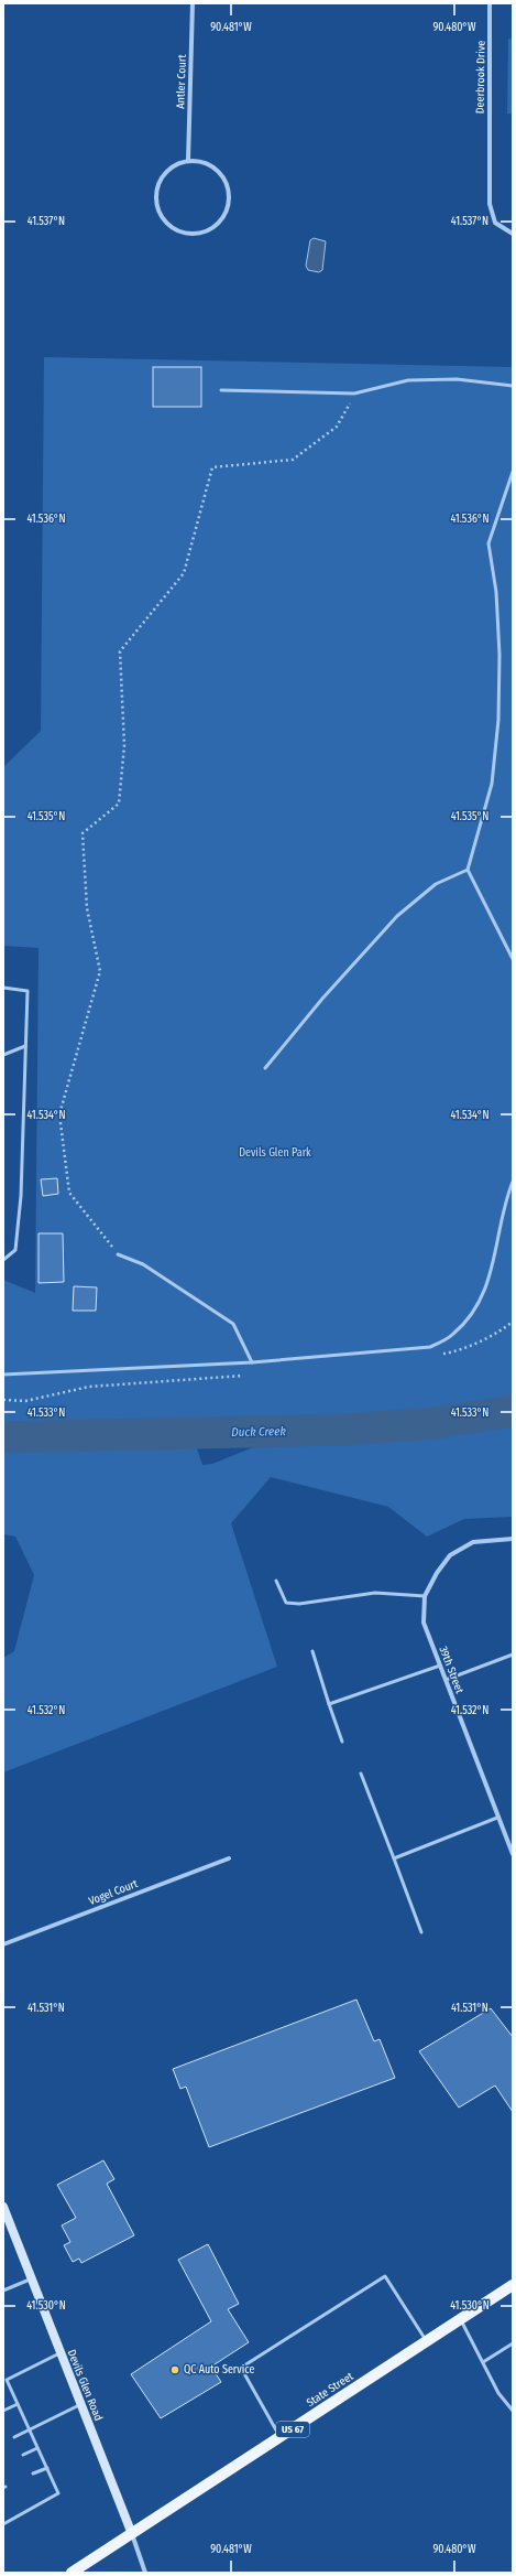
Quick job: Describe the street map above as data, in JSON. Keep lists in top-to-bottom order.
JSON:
{
  "streets": {
    "main road": ["Devils Glen Road", "State Street", "US 67"],
    "street": [
      "Deerbrook Drive",
      "Antler Court",
      "39th Street",
      "Vogel Court"
    ]
  },
  "crossings": [
    ["Devils Glen Road", "State Street"]
  ],
  "water": ["Duck Creek"],
  "parks": ["Devils Glen Park"],
  "places": ["QC Auto Service"],
  "coordinates": [
    "90.481°W",
    "90.480°W",
    "41.537°N",
    "41.536°N",
    "41.535°N",
    "41.534°N",
    "41.533°N",
    "41.532°N",
    "41.531°N",
    "41.530°N"
  ]
}
